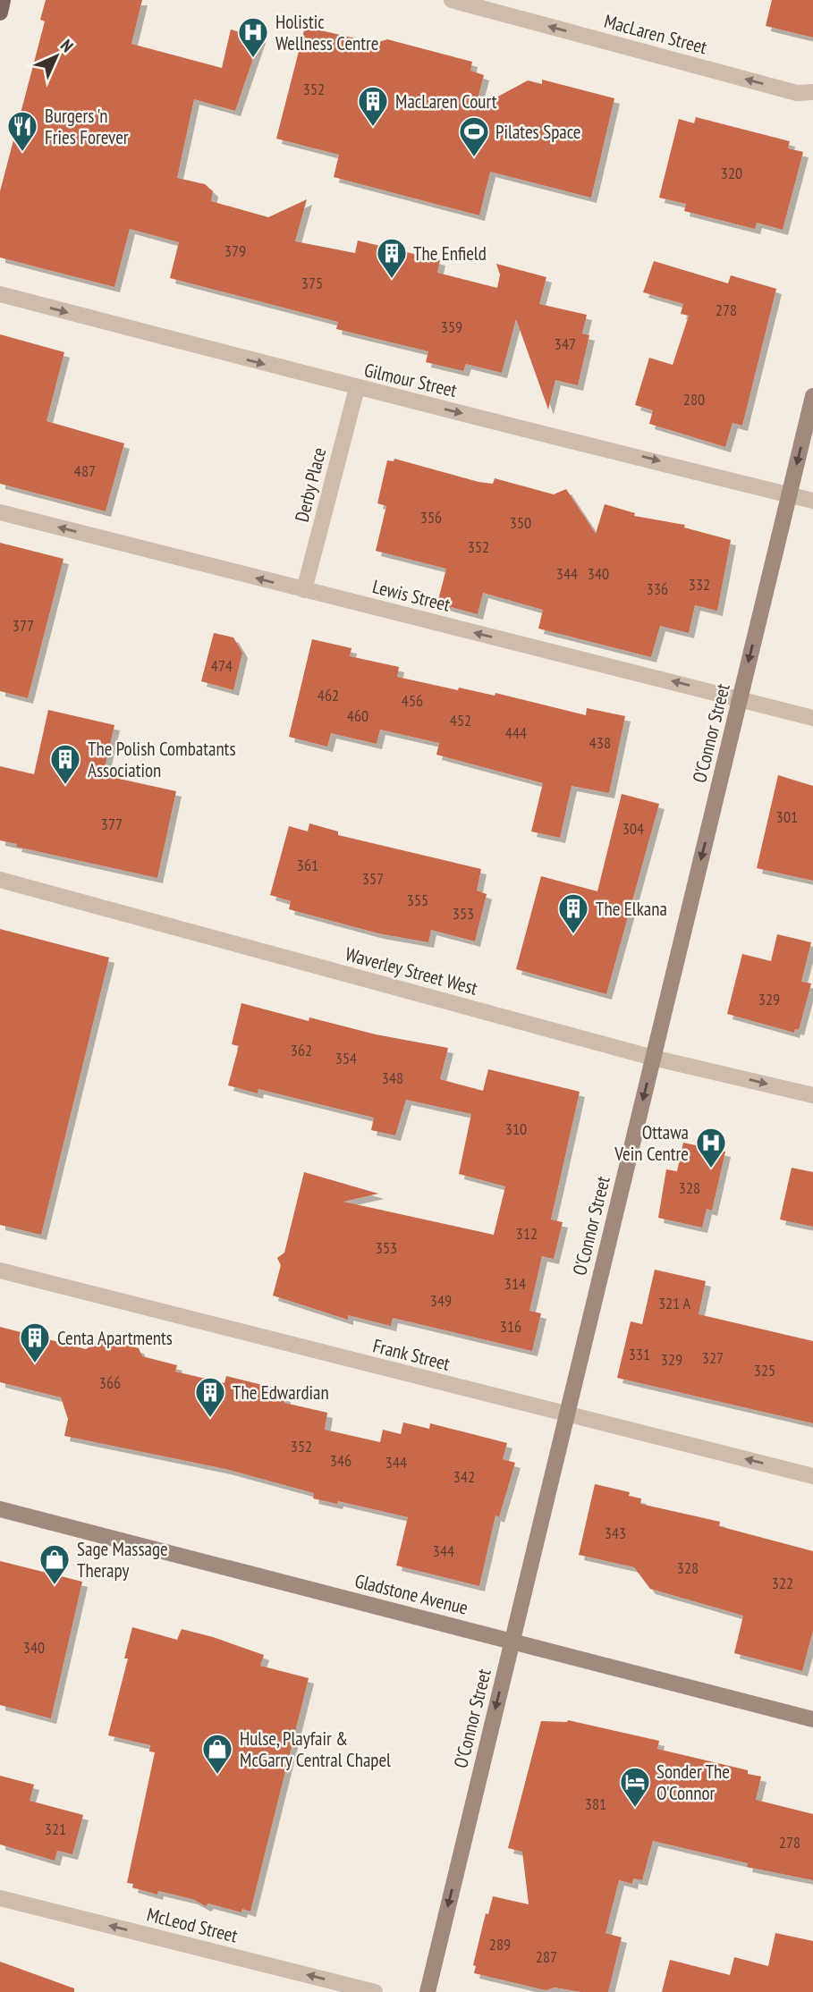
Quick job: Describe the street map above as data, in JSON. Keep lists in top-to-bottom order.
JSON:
{
  "streets": {
    "main road": ["O'Connor Street", "Gladstone Avenue"],
    "street": [
      "MacLaren Street",
      "Gilmour Street",
      "Derby Place",
      "Lewis Street",
      "Waverley Street West",
      "Frank Street",
      "McLeod Street"
    ]
  },
  "crossings": [
    ["Gilmour Street", "Derby Place"],
    ["Gilmour Street", "O'Connor Street"],
    ["Derby Place", "Lewis Street"],
    ["Lewis Street", "O'Connor Street"],
    ["O'Connor Street", "Waverley Street West"],
    ["O'Connor Street", "Frank Street"],
    ["O'Connor Street", "Gladstone Avenue"]
  ],
  "one_way": [
    "MacLaren Street",
    "Gilmour Street",
    "Lewis Street",
    "O'Connor Street",
    "McLeod Street"
  ],
  "places": {
    "hospital": ["Holistic Wellness Centre", "Ottawa Vein Centre"],
    "building": [
      "MacLaren Court",
      "The Enfield",
      "The Polish Combatants Association",
      "The Elkana",
      "Centa Apartments",
      "The Edwardian"
    ],
    "restaurant": ["Burgers 'n Fries Forever"],
    "sports": ["Pilates Space"],
    "shop": ["Sage Massage Therapy", "Hulse, Playfair & McGarry Central Chapel"],
    "hotel": ["Sonder The O'Connor"]
  },
  "house_numbers": [
    "352",
    "320",
    "379",
    "375",
    "278",
    "359",
    "347",
    "280",
    "487",
    "356",
    "350",
    "352",
    "344",
    "340",
    "332",
    "336",
    "377",
    "474",
    "462",
    "456",
    "460",
    "452",
    "444",
    "438",
    "301",
    "377",
    "304",
    "361",
    "357",
    "355",
    "353",
    "329",
    "362",
    "354",
    "348",
    "310",
    "328",
    "312",
    "353",
    "314",
    "349",
    "321 A",
    "316",
    "331",
    "327",
    "329",
    "325",
    "366",
    "352",
    "346",
    "344",
    "342",
    "343",
    "344",
    "328",
    "322",
    "340",
    "381",
    "321",
    "278",
    "289",
    "287"
  ],
  "north": "top right"
}
